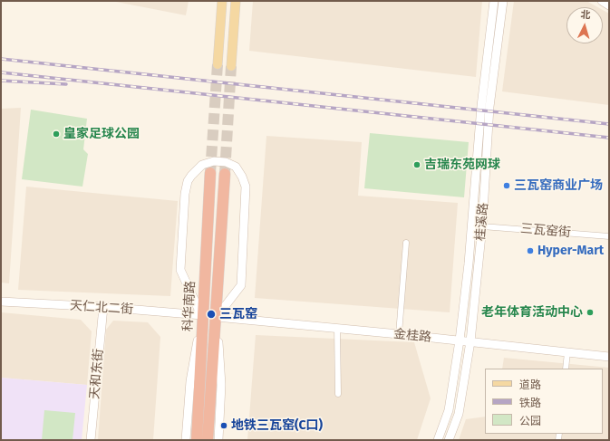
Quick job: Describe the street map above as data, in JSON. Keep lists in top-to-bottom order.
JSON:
{
  "streets": {
    "highway": ["科华南路"],
    "street": [
      "桂溪路",
      "三瓦窑街",
      "天仁北二街",
      "金桂路",
      "天和东街"
    ]
  },
  "crossings": [
    ["桂溪路", "三瓦窑街"],
    ["桂溪路", "金桂路"],
    ["科华南路", "天仁北二街"],
    ["天仁北二街", "天和东街"]
  ],
  "places": [
    "皇家足球公园",
    "吉瑞东苑网球",
    "三瓦窑商业广场",
    "Hyper-Mart",
    "老年体育活动中心",
    "三瓦窑",
    "地铁三瓦窑(C口)"
  ],
  "legend": ["道路", "铁路", "公园"],
  "north": "top"
}
